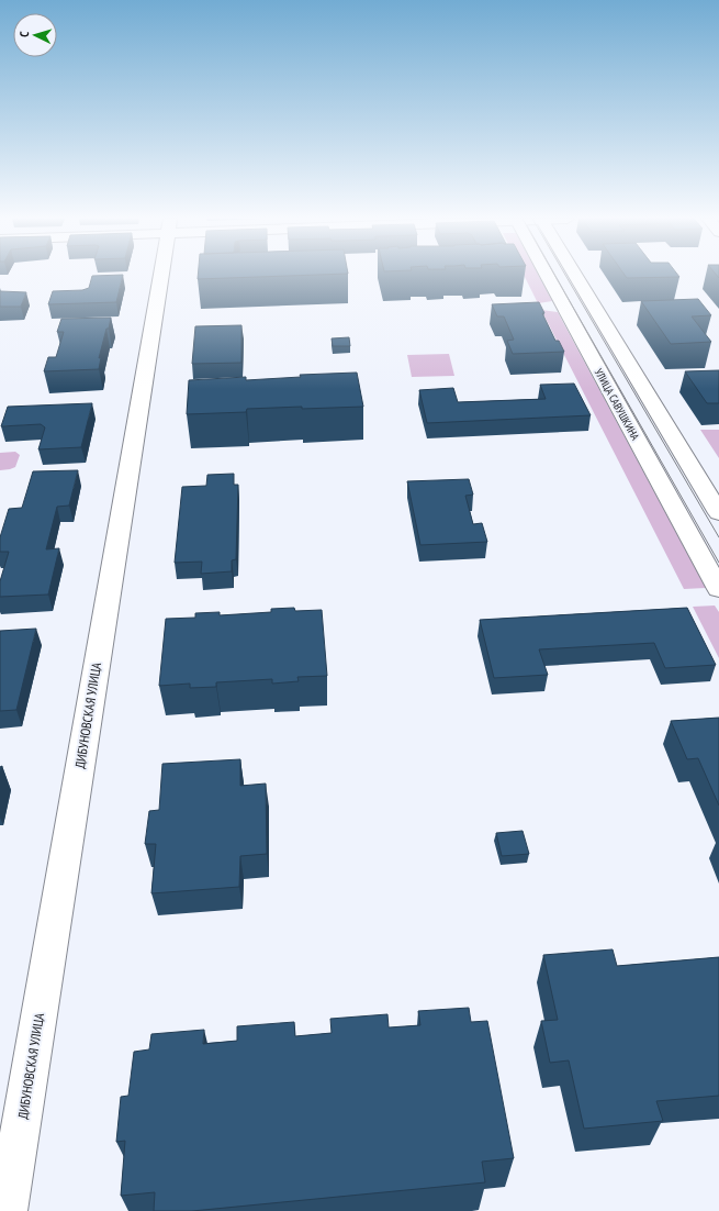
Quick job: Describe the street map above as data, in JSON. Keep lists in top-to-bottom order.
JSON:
{
  "streets": {
    "street": ["УЛИЦА САВУШКИНА", "ДИБУНОВСКАЯ УЛИЦА"]
  },
  "north": "left"
}
